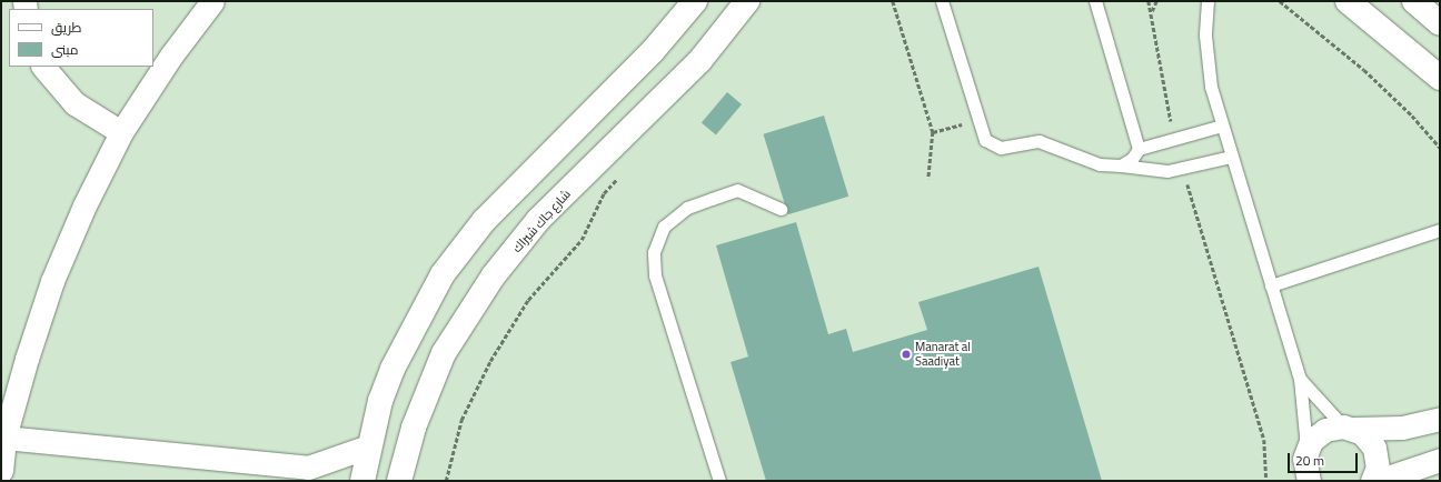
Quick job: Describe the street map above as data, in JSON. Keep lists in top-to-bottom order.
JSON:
{
  "streets": {
    "street": ["شارع جاك شيراك"]
  },
  "places": ["Manarat al Saadiyat"],
  "legend": ["طريق", "مبنى"],
  "scale_bar": "20 m"
}
